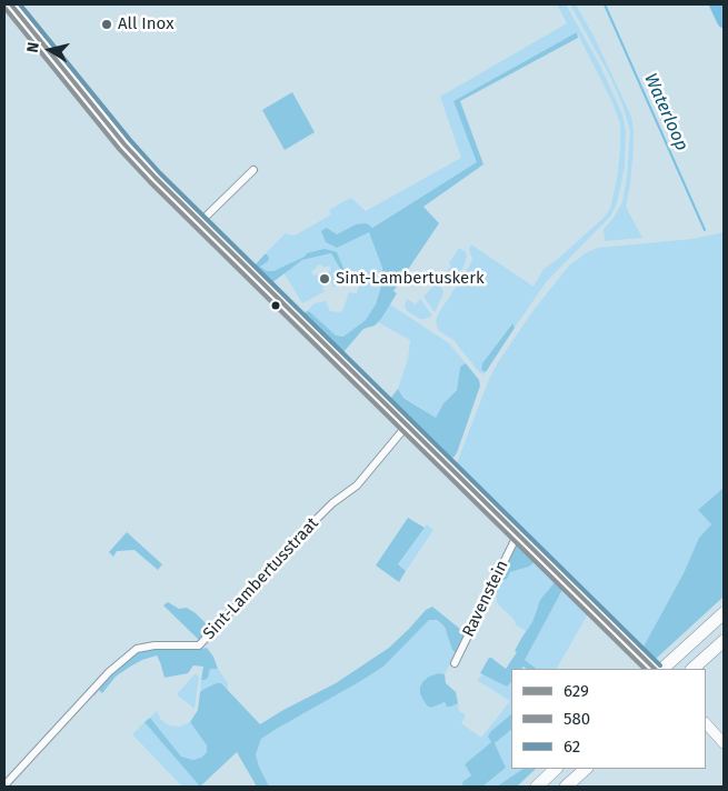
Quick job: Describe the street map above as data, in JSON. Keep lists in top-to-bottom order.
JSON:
{
  "streets": {
    "street": ["Sint-Lambertusstraat", "Ravenstein"]
  },
  "water": ["Waterloop"],
  "places": ["All Inox", "Sint-Lambertuskerk"],
  "lines": ["transit line 629", "transit line 62", "transit line 580"],
  "legend": ["629", "580", "62"],
  "north": "left"
}
